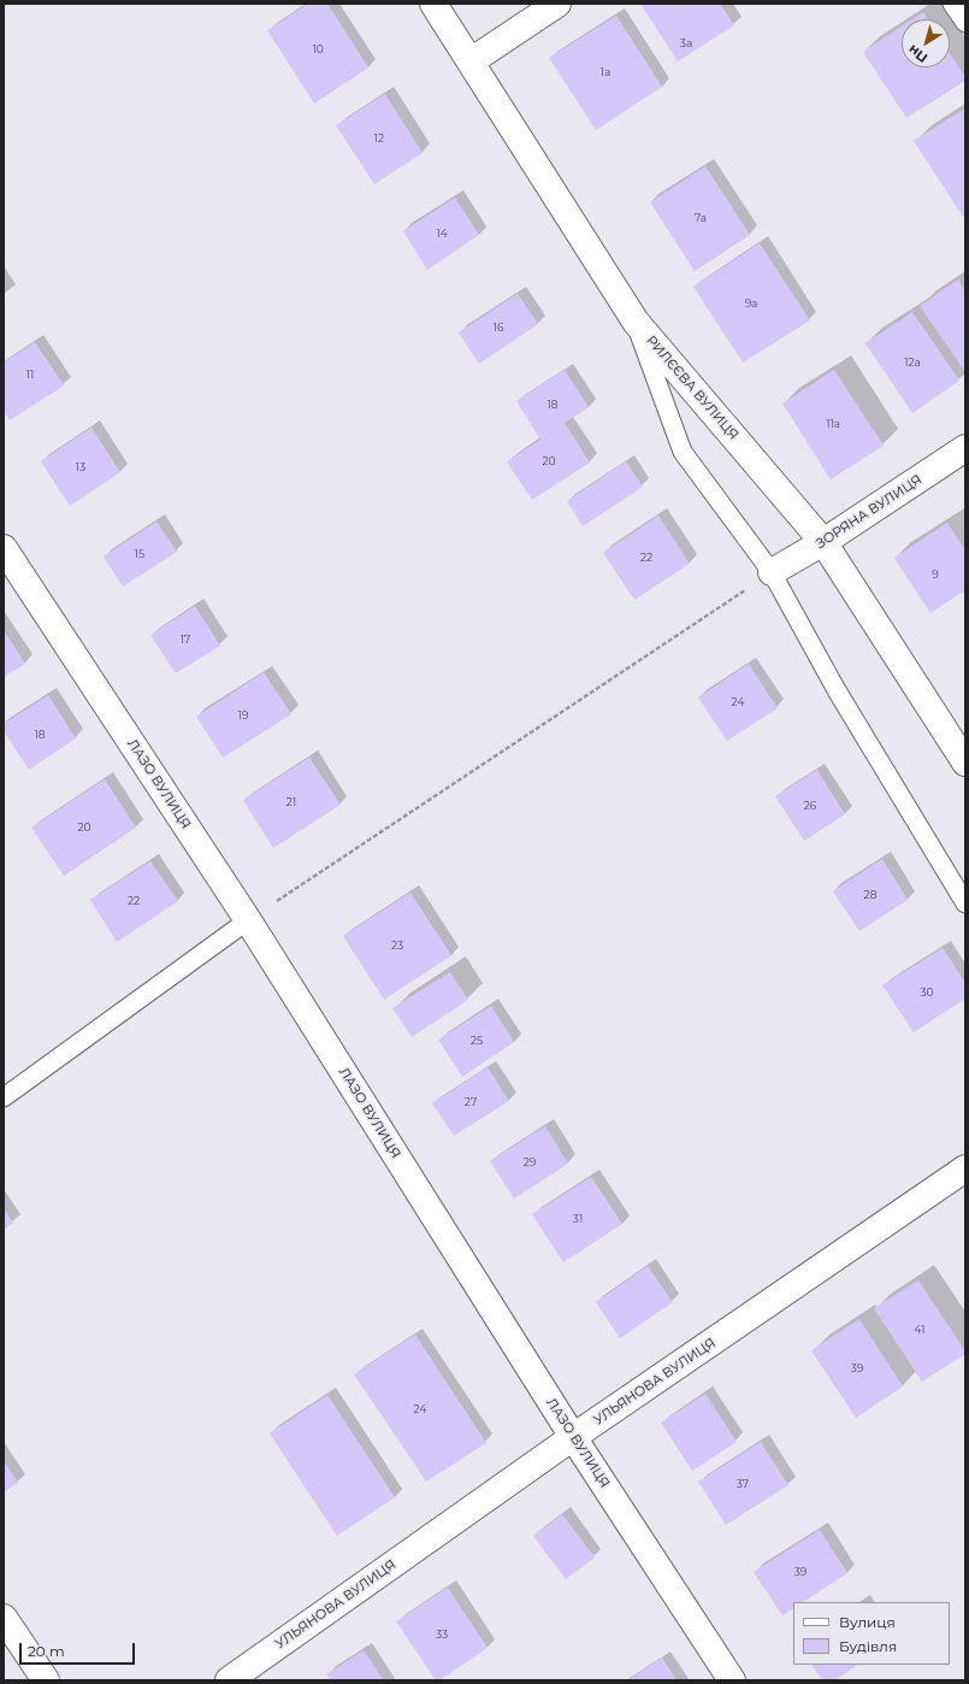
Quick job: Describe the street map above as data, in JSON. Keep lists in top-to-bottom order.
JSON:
{
  "streets": {
    "street": [
      "РИЛЄЄВА ВУЛИЦЯ",
      "ЗОРЯНА ВУЛИЦЯ",
      "ЛАЗО ВУЛИЦЯ",
      "УЛЬЯНОВА ВУЛИЦЯ"
    ]
  },
  "crossings": [
    ["РИЛЄЄВА ВУЛИЦЯ", "ЗОРЯНА ВУЛИЦЯ"],
    ["ЛАЗО ВУЛИЦЯ", "УЛЬЯНОВА ВУЛИЦЯ"]
  ],
  "house_numbers": [
    "3а",
    "10",
    "1а",
    "12",
    "7а",
    "14",
    "9а",
    "16",
    "12а",
    "11",
    "18",
    "11а",
    "20",
    "13",
    "15",
    "22",
    "9",
    "17",
    "24",
    "19",
    "18",
    "21",
    "26",
    "20",
    "28",
    "22",
    "23",
    "30",
    "25",
    "27",
    "29",
    "31",
    "41",
    "39",
    "24",
    "37",
    "39",
    "33"
  ],
  "legend": ["Вулиця", "Будівля"],
  "scale_bar": "20 m",
  "north": "bottom left"
}
